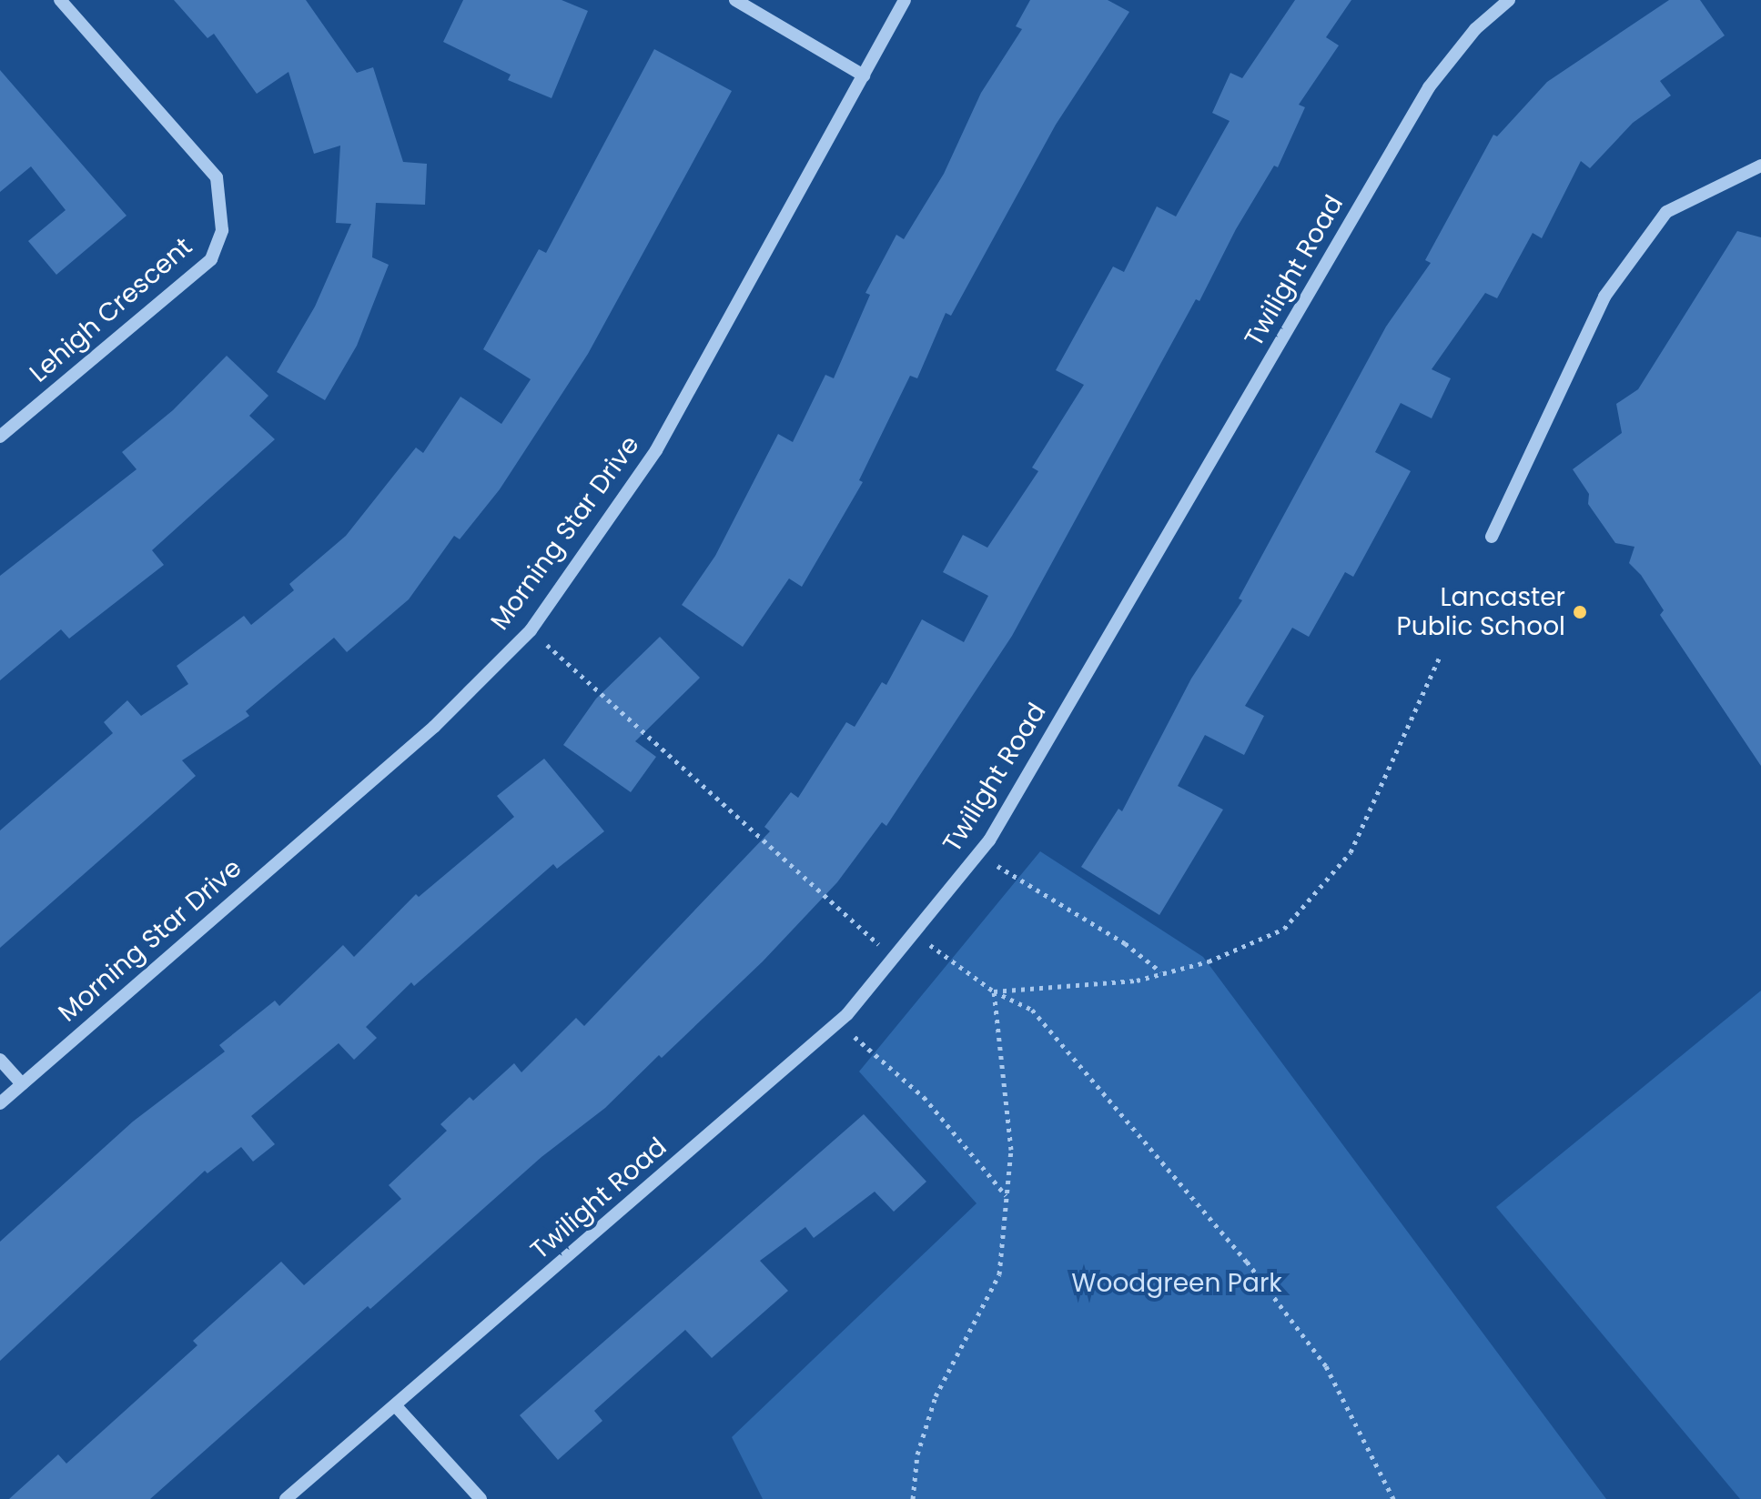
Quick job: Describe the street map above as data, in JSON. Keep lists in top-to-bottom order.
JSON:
{
  "streets": {
    "street": ["Twilight Road", "Lehigh Crescent", "Morning Star Drive"]
  },
  "parks": ["Woodgreen Park"],
  "places": ["Lancaster Public School"]
}
